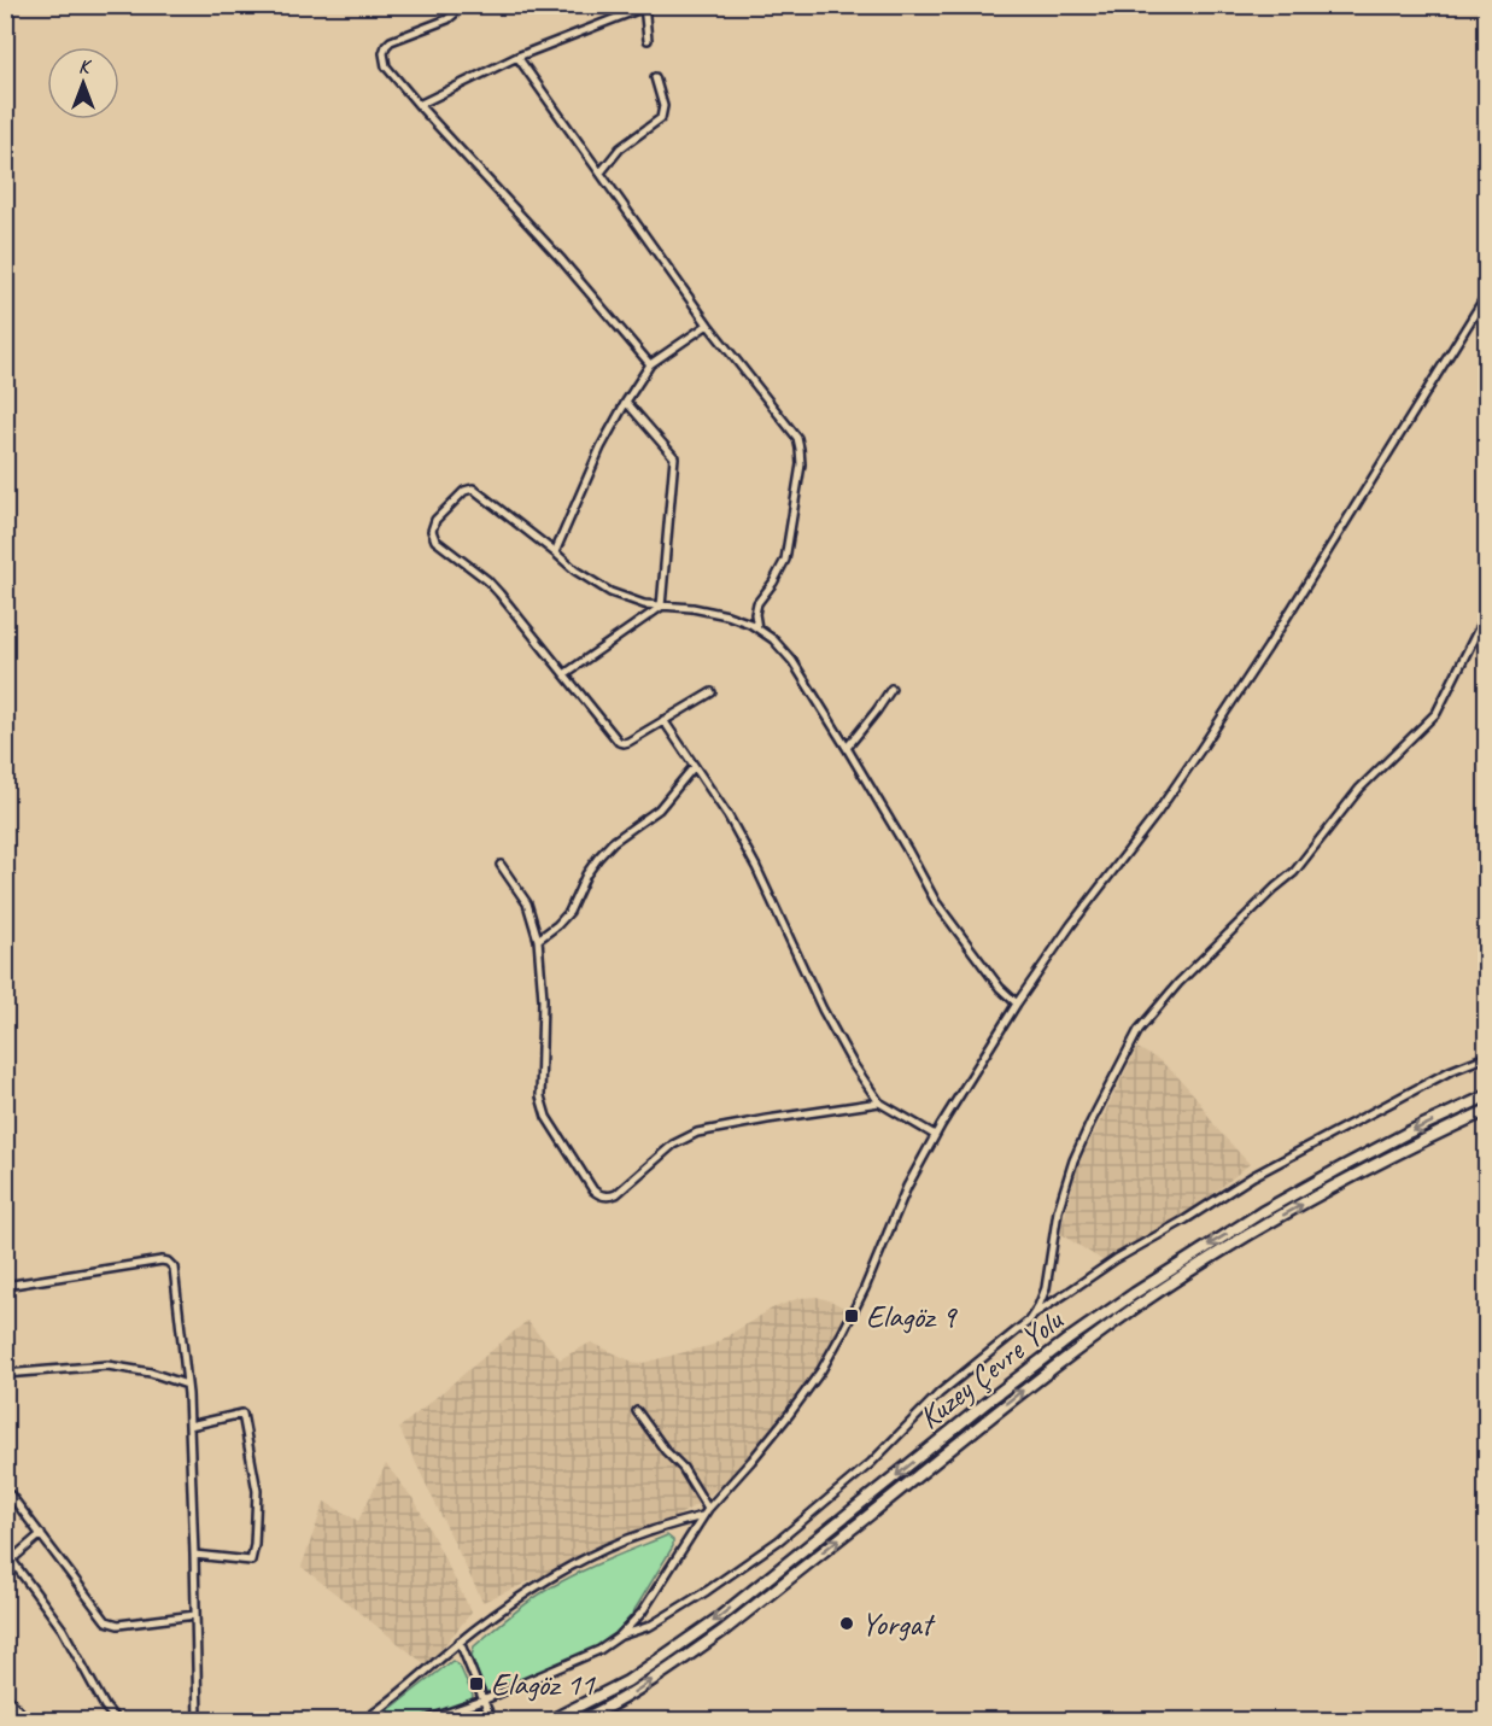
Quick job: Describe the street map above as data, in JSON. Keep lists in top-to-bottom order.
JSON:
{
  "streets": {
    "highway": ["Kuzey Çevre Yolu"]
  },
  "places": {
    "transit": ["Elagöz 9", "Elagöz 11"],
    "other": ["Yorgat"]
  },
  "north": "top"
}
